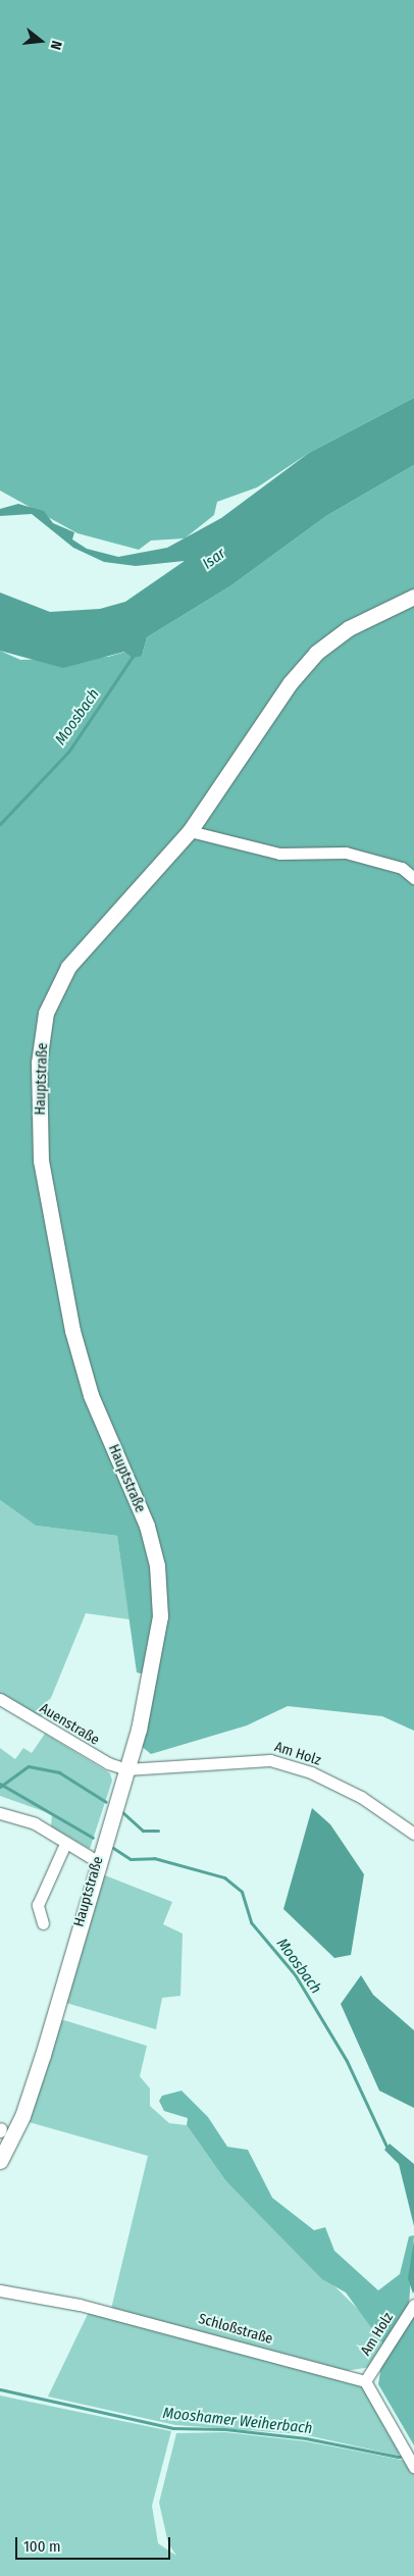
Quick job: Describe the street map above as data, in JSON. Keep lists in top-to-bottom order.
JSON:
{
  "streets": {
    "main road": ["Hauptstraße"],
    "street": ["Auenstraße", "Am Holz", "Schloßstraße"]
  },
  "crossings": [
    ["Hauptstraße", "Auenstraße"],
    ["Hauptstraße", "Am Holz"],
    ["Auenstraße", "Am Holz"],
    ["Am Holz", "Schloßstraße"]
  ],
  "water": ["Isar", "Moosbach", "Mooshamer Weiherbach"],
  "scale_bar": "100 m",
  "north": "right"
}
